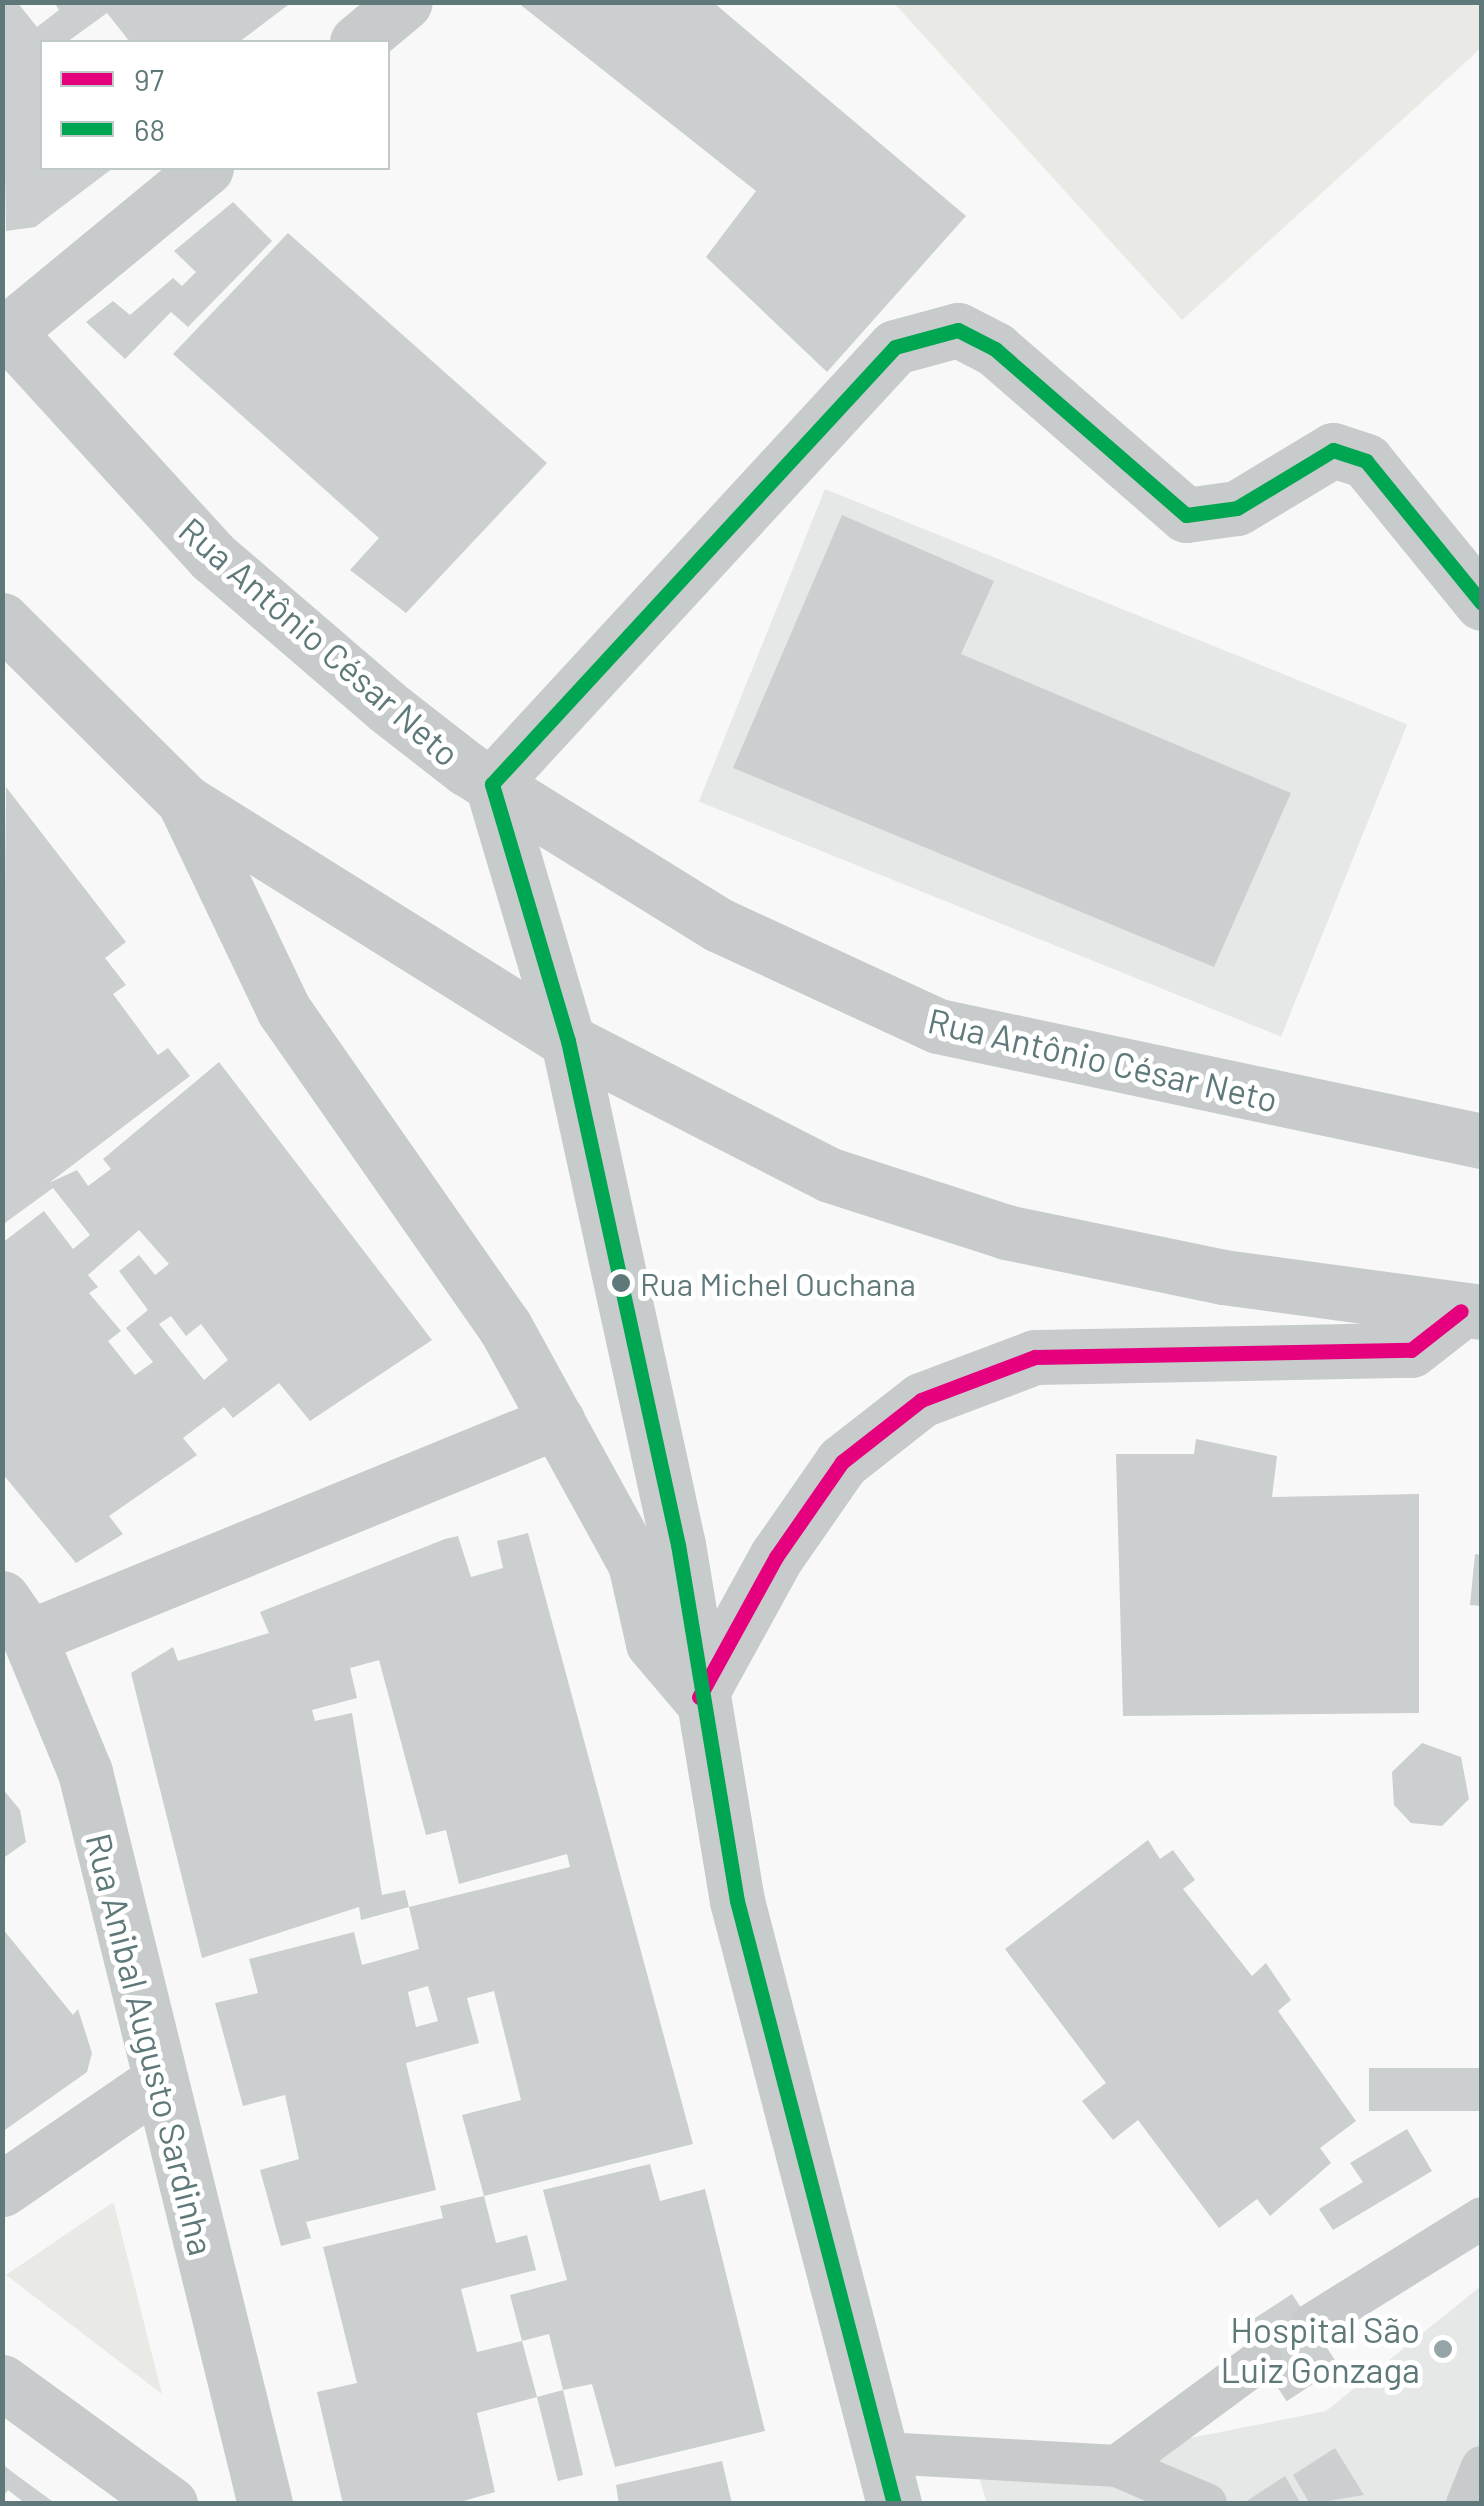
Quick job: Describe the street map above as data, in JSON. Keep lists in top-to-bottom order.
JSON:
{
  "streets": {
    "street": ["Rua Antônio César Neto", "Rua Anibal Augusto Sardinha"]
  },
  "places": ["Rua Michel Ouchana", "Hospital São Luiz Gonzaga"],
  "lines": ["transit line 68", "transit line 97"],
  "legend": ["97", "68"]
}
